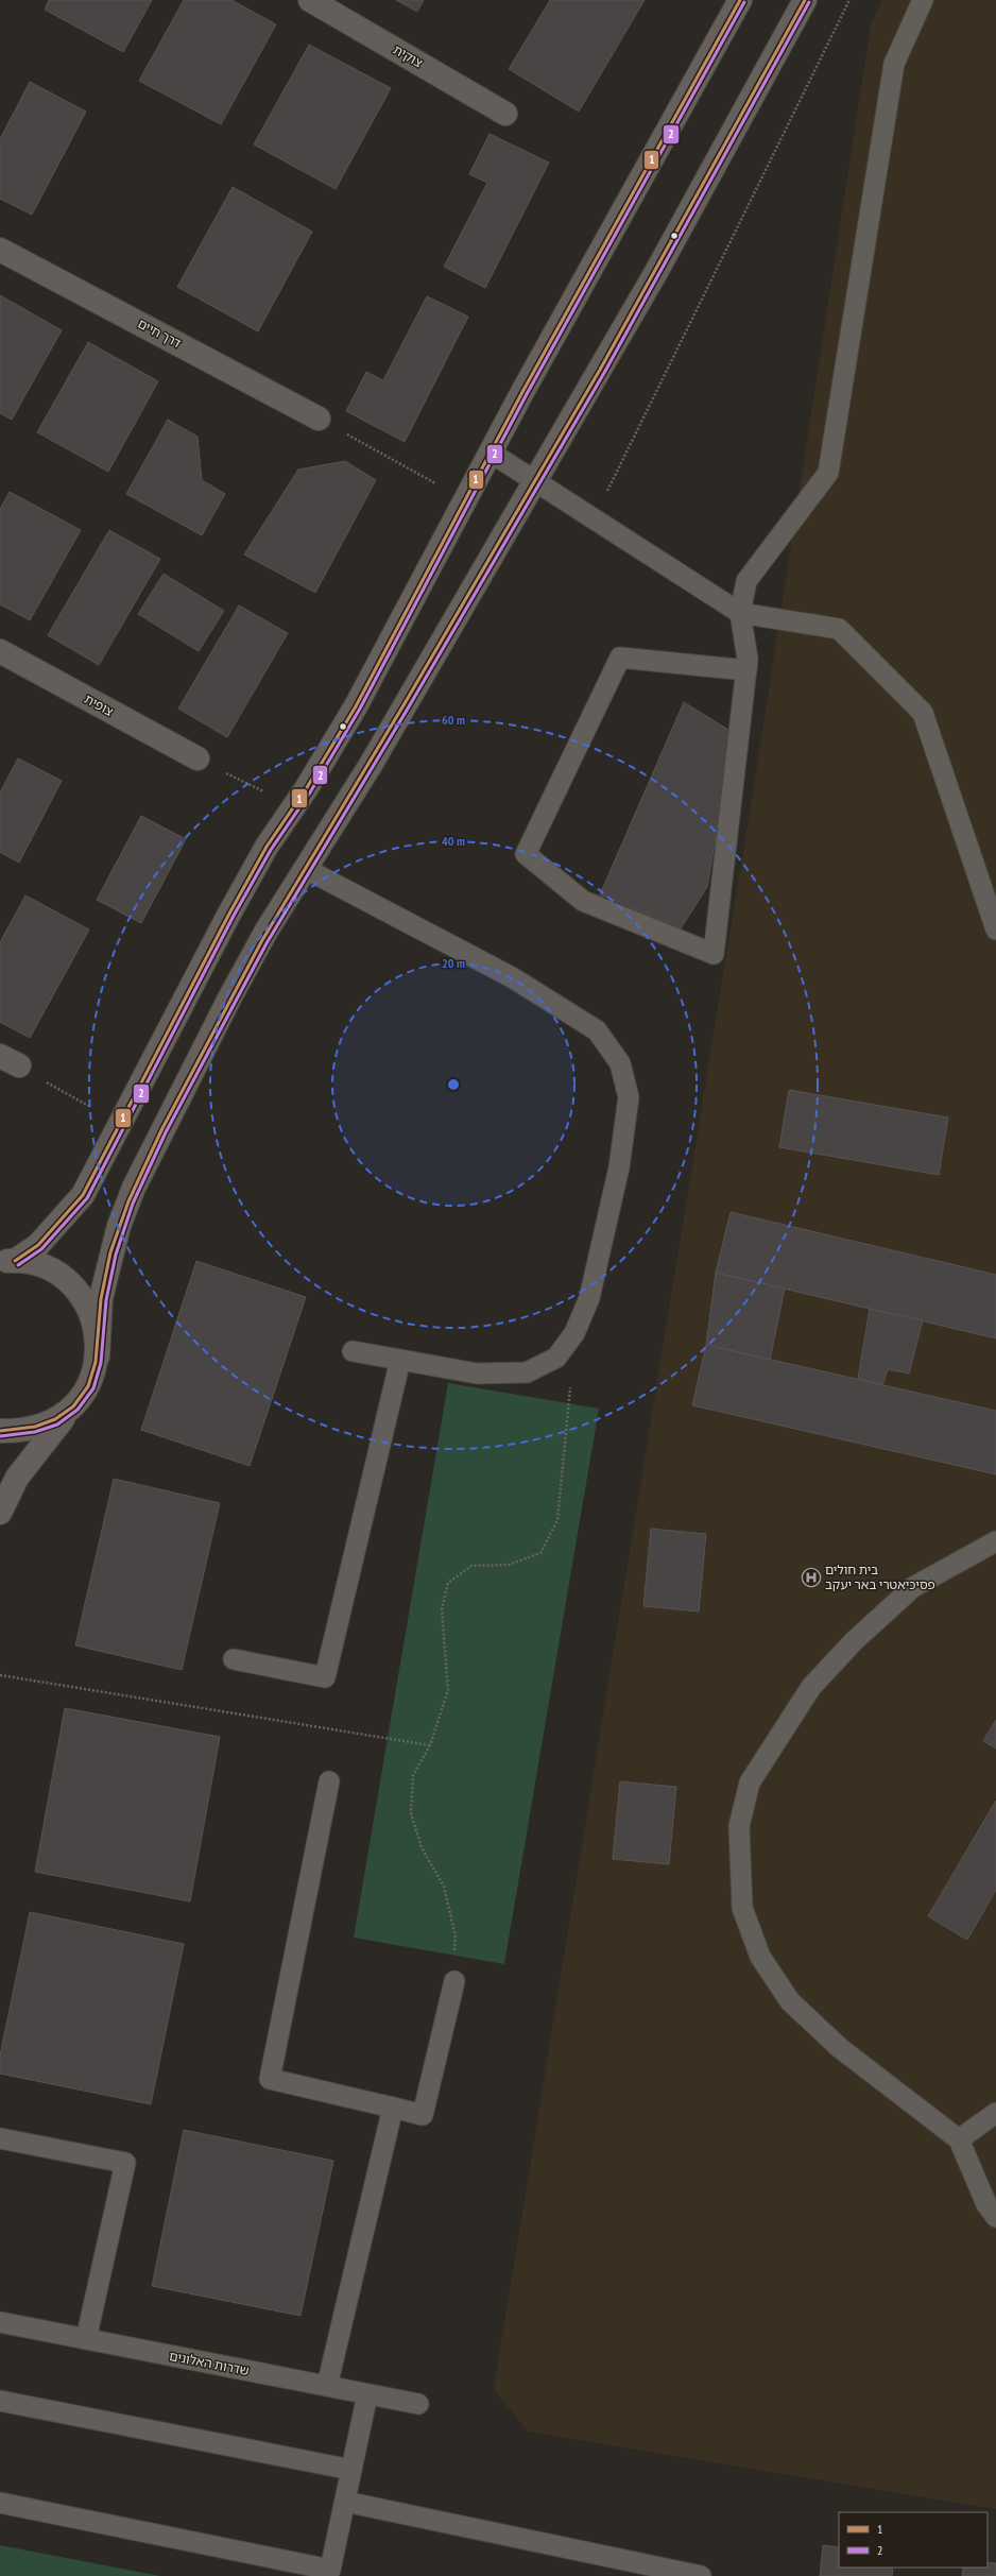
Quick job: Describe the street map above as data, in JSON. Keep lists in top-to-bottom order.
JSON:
{
  "streets": {
    "street": ["צוקית", "דרך חיים", "צופית"],
    "lane": ["שדרות האלונים"]
  },
  "places": {
    "hospital": ["בית חולים פסיכיאטרי באר יעקב"]
  },
  "lines": ["transit line 1", "transit line 2"],
  "legend": ["1", "2"],
  "rings": ["60 m", "40 m", "20 m"]
}
